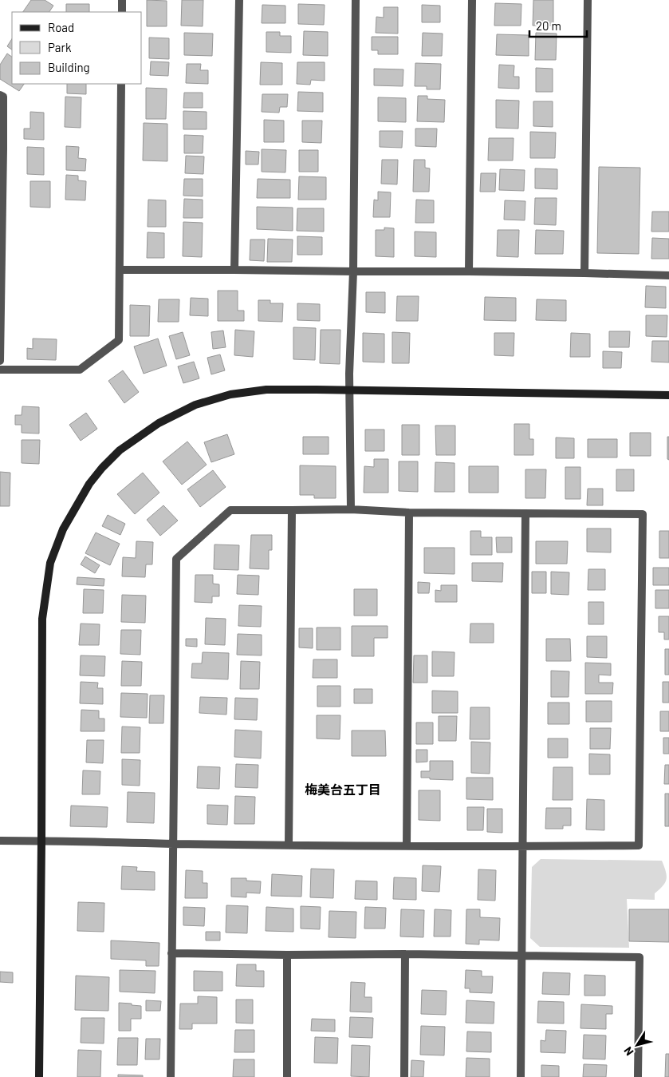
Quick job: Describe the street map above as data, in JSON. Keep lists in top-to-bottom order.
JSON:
{
  "districts": ["梅美台五丁目"],
  "legend": ["Road", "Park", "Building"],
  "scale_bar": "20 m",
  "north": "bottom left"
}
